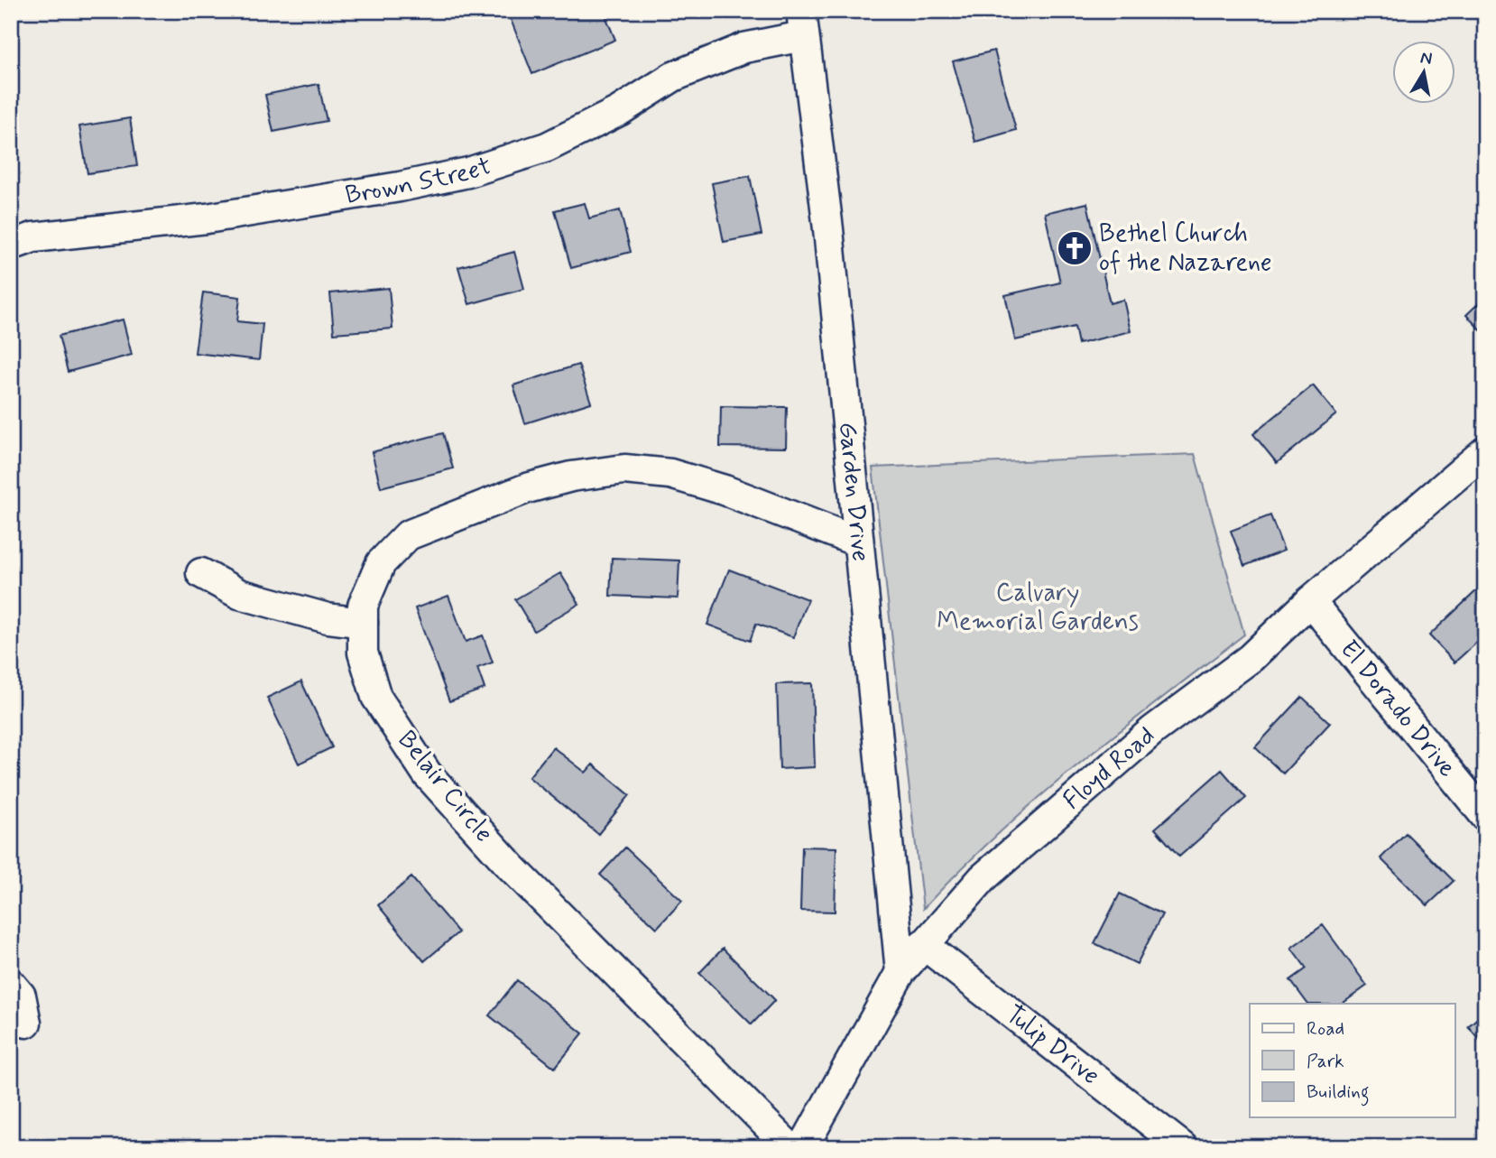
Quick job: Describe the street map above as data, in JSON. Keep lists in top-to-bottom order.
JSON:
{
  "streets": {
    "street": [
      "Brown Street",
      "Garden Drive",
      "El Dorado Drive",
      "Floyd Road",
      "Belair Circle",
      "Tulip Drive"
    ]
  },
  "crossings": [
    ["Brown Street", "Garden Drive"],
    ["Garden Drive", "Floyd Road"],
    ["Garden Drive", "Belair Circle"],
    ["El Dorado Drive", "Floyd Road"],
    ["Floyd Road", "Tulip Drive"]
  ],
  "parks": ["Calvary Memorial Gardens"],
  "places": {
    "church": ["Bethel Church of the Nazarene"]
  },
  "legend": ["Road", "Park", "Building"],
  "north": "top"
}
